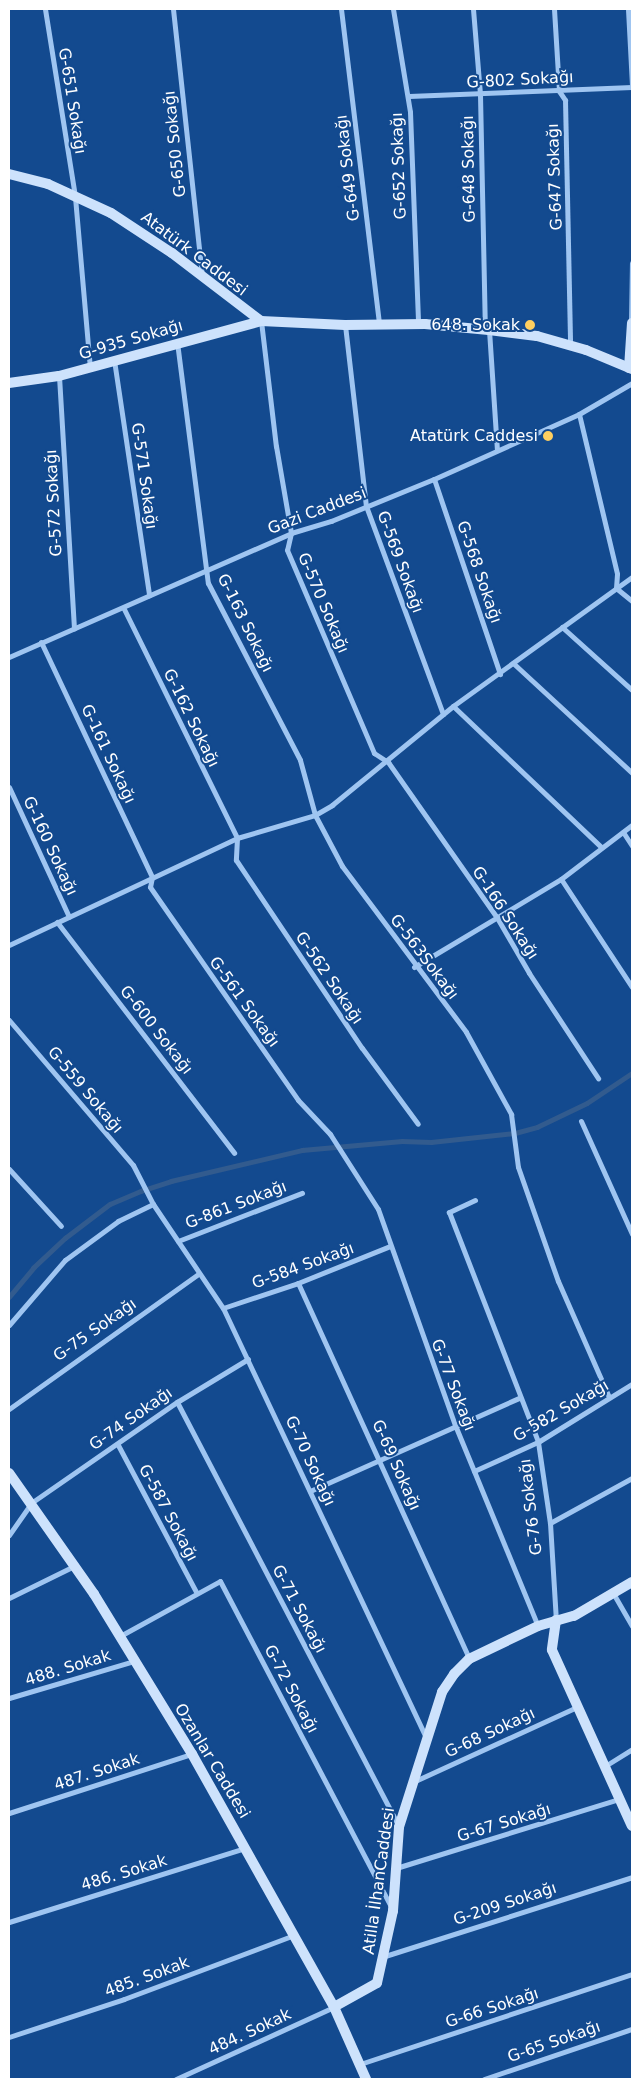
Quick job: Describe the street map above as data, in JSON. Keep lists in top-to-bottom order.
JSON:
{
  "streets": {
    "street": [
      "G-802 Sokağı",
      "G-651 Sokağı",
      "G-650 Sokağı",
      "G-652 Sokağı",
      "G-649 Sokağı",
      "G-648 Sokağı",
      "G-647 Sokağı",
      "Atatürk Caddesi",
      "G-935 Sokağı",
      "G-571 Sokağı",
      "G-572 Sokağı",
      "Gazi Caddesi",
      "G-569 Sokağı",
      "G-568 Sokağı",
      "G-570 Sokağı",
      "G-163 Sokağı",
      "G-162 Sokağı",
      "G-161 Sokağı",
      "G-160 Sokağı",
      "G-166 Sokağı",
      "G-563Sokağı",
      "G-562 Sokağı",
      "G-561 Sokağı",
      "G-600 Sokağı",
      "G-559 Sokağı",
      "G-861 Sokağı",
      "G-584 Sokağı",
      "G-75 Sokağı",
      "G-77 Sokağı",
      "G-582 Sokağı",
      "G-74 Sokağı",
      "G-70 Sokağı",
      "G-69 Sokağı",
      "G-76 Sokağı",
      "G-587 Sokağı",
      "G-71 Sokağı",
      "488. Sokak",
      "G-72 Sokağı",
      "G-68 Sokağı",
      "Ozanlar Caddesi",
      "487. Sokak",
      "G-67 Sokağı",
      "486. Sokak",
      "Atilla İlhanCaddesi",
      "G-209 Sokağı",
      "485. Sokak",
      "G-66 Sokağı",
      "484. Sokak",
      "G-65 Sokağı"
    ]
  },
  "crossings": [
    ["G-802 Sokağı", "G-652 Sokağı"],
    ["G-802 Sokağı", "G-648 Sokağı"],
    ["G-802 Sokağı", "G-647 Sokağı"],
    ["G-651 Sokağı", "Atatürk Caddesi"],
    ["G-650 Sokağı", "Atatürk Caddesi"],
    ["G-648 Sokağı", "Gazi Caddesi"],
    ["Atatürk Caddesi", "G-935 Sokağı"],
    ["Atatürk Caddesi", "G-570 Sokağı"],
    ["G-935 Sokağı", "G-571 Sokağı"],
    ["G-935 Sokağı", "G-572 Sokağı"],
    ["G-935 Sokağı", "G-570 Sokağı"],
    ["G-935 Sokağı", "G-163 Sokağı"],
    ["G-571 Sokağı", "Gazi Caddesi"],
    ["G-572 Sokağı", "Gazi Caddesi"],
    ["Gazi Caddesi", "G-569 Sokağı"],
    ["Gazi Caddesi", "G-568 Sokağı"],
    ["Gazi Caddesi", "G-570 Sokağı"],
    ["Gazi Caddesi", "G-163 Sokağı"],
    ["Gazi Caddesi", "G-162 Sokağı"],
    ["Gazi Caddesi", "G-161 Sokağı"],
    ["G-570 Sokağı", "G-166 Sokağı"],
    ["G-163 Sokağı", "G-563Sokağı"],
    ["G-162 Sokağı", "G-562 Sokağı"],
    ["G-161 Sokağı", "G-561 Sokağı"],
    ["G-563Sokağı", "G-582 Sokağı"],
    ["G-561 Sokağı", "G-77 Sokağı"],
    ["G-559 Sokağı", "G-70 Sokağı"],
    ["G-861 Sokağı", "G-70 Sokağı"],
    ["G-584 Sokağı", "G-77 Sokağı"],
    ["G-584 Sokağı", "G-70 Sokağı"],
    ["G-584 Sokağı", "G-69 Sokağı"],
    ["G-75 Sokağı", "G-70 Sokağı"],
    ["G-77 Sokağı", "G-582 Sokağı"],
    ["G-77 Sokağı", "Atilla İlhanCaddesi"],
    ["G-582 Sokağı", "G-76 Sokağı"],
    ["G-74 Sokağı", "G-70 Sokağı"],
    ["G-74 Sokağı", "G-587 Sokağı"],
    ["G-74 Sokağı", "G-71 Sokağı"],
    ["G-74 Sokağı", "Ozanlar Caddesi"],
    ["G-70 Sokağı", "Atilla İlhanCaddesi"],
    ["G-69 Sokağı", "Atilla İlhanCaddesi"],
    ["G-76 Sokağı", "G-68 Sokağı"],
    ["G-76 Sokağı", "G-67 Sokağı"],
    ["G-76 Sokağı", "Atilla İlhanCaddesi"],
    ["G-587 Sokağı", "G-72 Sokağı"],
    ["G-71 Sokağı", "Atilla İlhanCaddesi"],
    ["488. Sokak", "Ozanlar Caddesi"],
    ["G-72 Sokağı", "Ozanlar Caddesi"],
    ["G-72 Sokağı", "Atilla İlhanCaddesi"],
    ["G-68 Sokağı", "Atilla İlhanCaddesi"],
    ["Ozanlar Caddesi", "487. Sokak"],
    ["Ozanlar Caddesi", "486. Sokak"],
    ["Ozanlar Caddesi", "Atilla İlhanCaddesi"],
    ["Ozanlar Caddesi", "485. Sokak"],
    ["Ozanlar Caddesi", "G-66 Sokağı"],
    ["Ozanlar Caddesi", "484. Sokak"],
    ["G-67 Sokağı", "Atilla İlhanCaddesi"],
    ["Atilla İlhanCaddesi", "G-209 Sokağı"],
    ["Atilla İlhanCaddesi", "484. Sokak"]
  ],
  "places": ["648. Sokak", "Atatürk Caddesi"]
}
